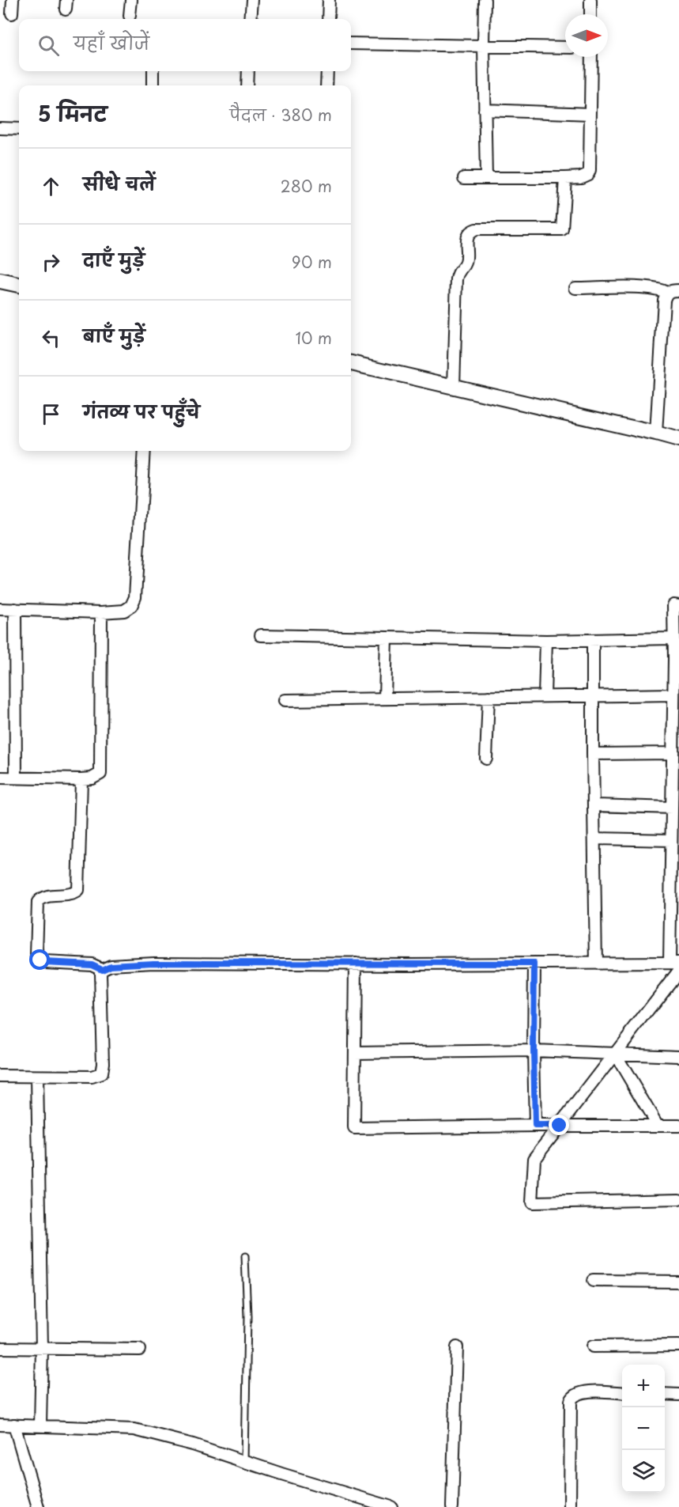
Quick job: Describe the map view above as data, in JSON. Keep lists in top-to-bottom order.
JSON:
{
  "north": "right",
  "page": {
    "search": "यहाँ खोजें",
    "heading": ["5 मिनट", "पैदल · 380 m"],
    "list": [
      ["सीधे चलें", "280 m"],
      ["दाएँ मुड़ें", "90 m"],
      ["बाएँ मुड़ें", "10 m"],
      "गंतव्य पर पहुँचे"
    ],
    "map_buttons": ["+", "−"]
  }
}
